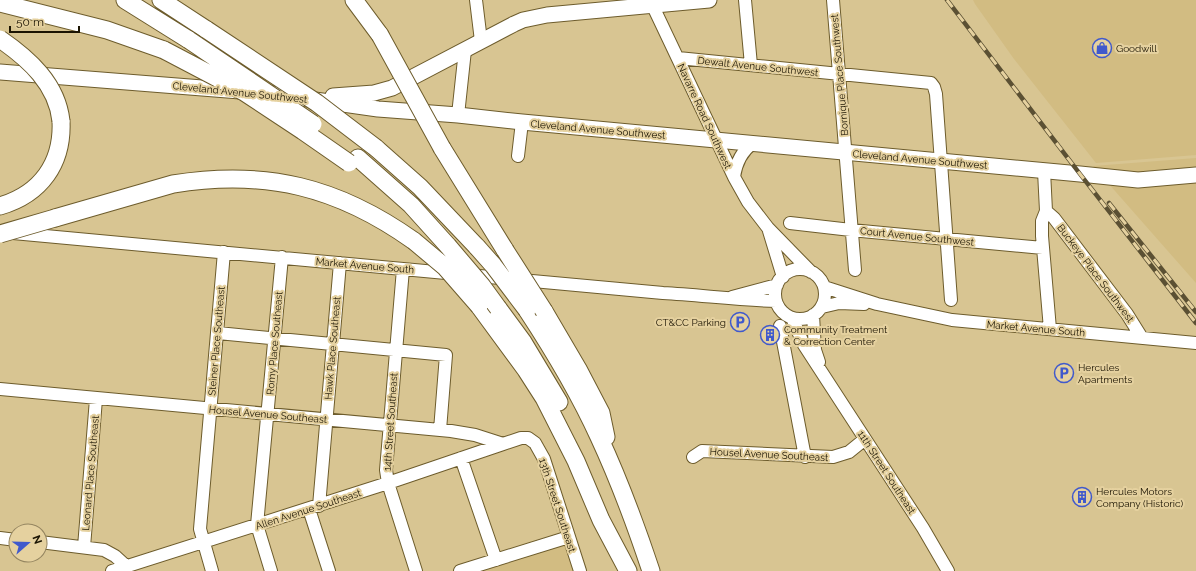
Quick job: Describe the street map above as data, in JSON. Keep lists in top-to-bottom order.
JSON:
{
  "streets": {
    "main road": ["Cleveland Avenue Southwest"],
    "street": [
      "Dewalt Avenue Southwest",
      "Bornique Place Southwest",
      "Navarre Road Southwest",
      "Court Avenue Southwest",
      "Market Avenue South",
      "Buckeye Place Southwest",
      "Steiner Place Southeast",
      "Romy Place Southeast",
      "Hawk Place Southeast",
      "Housel Avenue Southeast",
      "14th Street Southeast",
      "11th Street Southeast",
      "Leonard Place Southeast",
      "13th Street Southeast",
      "Allen Avenue Southeast"
    ]
  },
  "crossings": [
    ["Dewalt Avenue Southwest", "Bornique Place Southwest"],
    ["Dewalt Avenue Southwest", "Cleveland Avenue Southwest"],
    ["Dewalt Avenue Southwest", "Navarre Road Southwest"],
    ["Bornique Place Southwest", "Cleveland Avenue Southwest"],
    ["Bornique Place Southwest", "Court Avenue Southwest"],
    ["Cleveland Avenue Southwest", "Navarre Road Southwest"],
    ["Navarre Road Southwest", "Market Avenue South"],
    ["Navarre Road Southwest", "11th Street Southeast"],
    ["Market Avenue South", "Buckeye Place Southwest"],
    ["Market Avenue South", "Steiner Place Southeast"],
    ["Market Avenue South", "Romy Place Southeast"],
    ["Market Avenue South", "Hawk Place Southeast"],
    ["Market Avenue South", "14th Street Southeast"],
    ["Market Avenue South", "11th Street Southeast"],
    ["Steiner Place Southeast", "Housel Avenue Southeast"],
    ["Steiner Place Southeast", "Allen Avenue Southeast"],
    ["Romy Place Southeast", "Housel Avenue Southeast"],
    ["Romy Place Southeast", "Allen Avenue Southeast"],
    ["Hawk Place Southeast", "Housel Avenue Southeast"],
    ["Hawk Place Southeast", "Allen Avenue Southeast"],
    ["Housel Avenue Southeast", "14th Street Southeast"],
    ["Housel Avenue Southeast", "11th Street Southeast"],
    ["Housel Avenue Southeast", "Leonard Place Southeast"],
    ["Housel Avenue Southeast", "13th Street Southeast"],
    ["Housel Avenue Southeast", "Allen Avenue Southeast"],
    ["14th Street Southeast", "Allen Avenue Southeast"],
    ["13th Street Southeast", "Allen Avenue Southeast"]
  ],
  "places": {
    "shop": ["Goodwill"],
    "parking": ["CT&CC Parking", "Hercules Apartments"],
    "building": ["Community Treatment & Correction Center", "Hercules Motors Company (Historic)"]
  },
  "scale_bar": "50 m",
  "north": "right"
}
